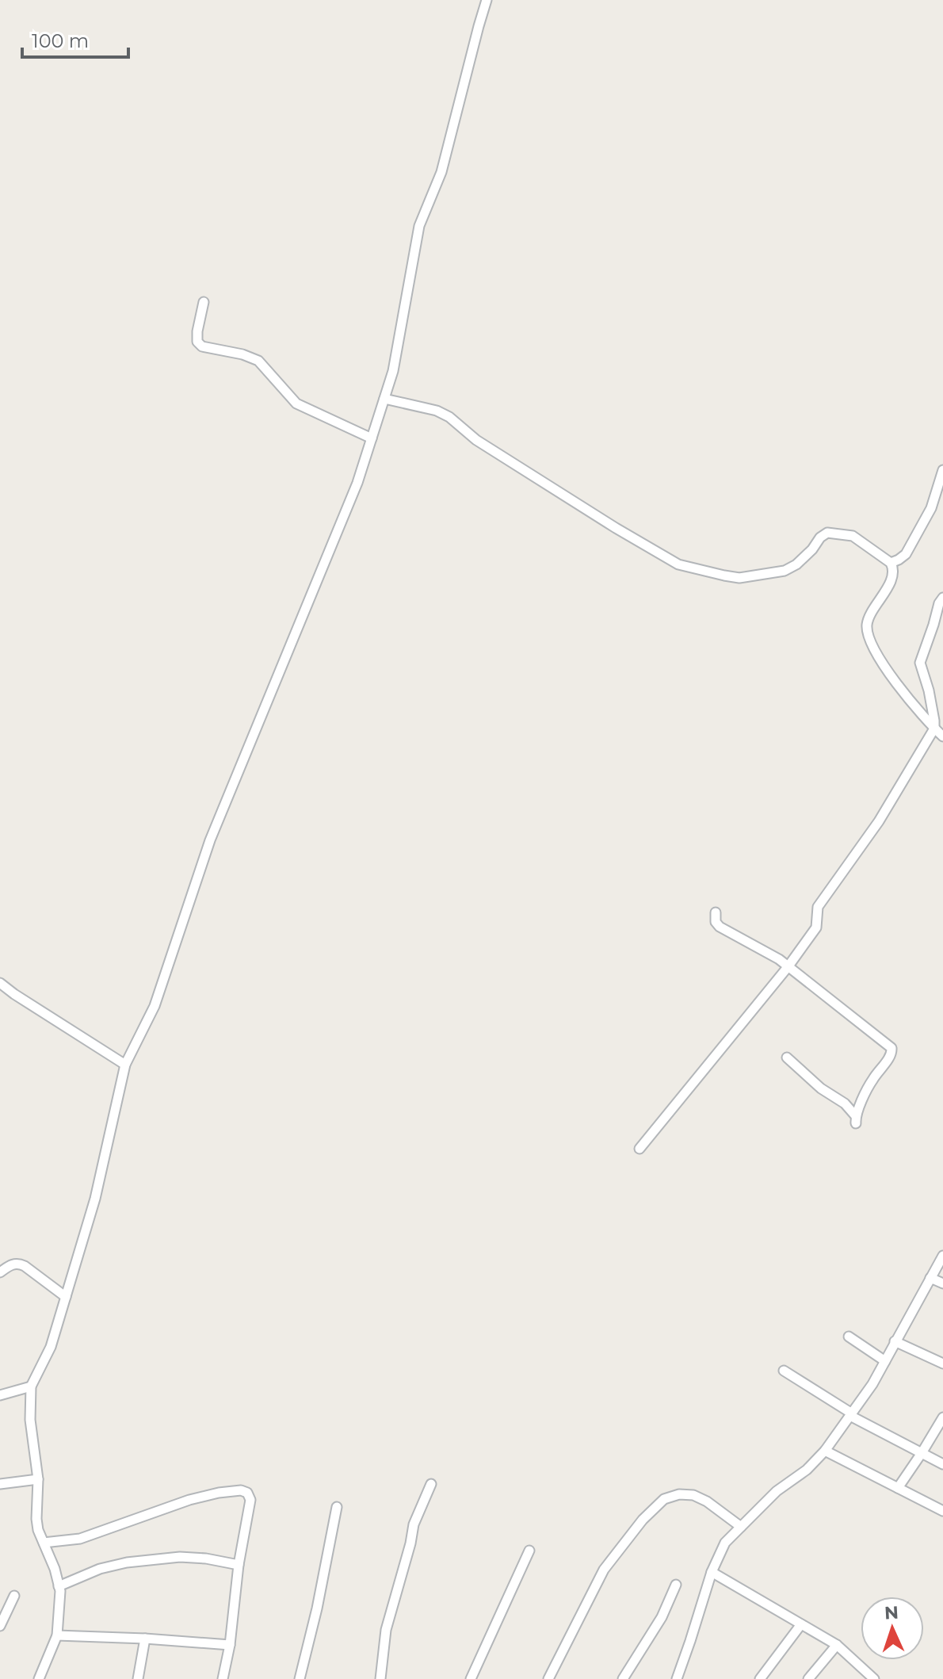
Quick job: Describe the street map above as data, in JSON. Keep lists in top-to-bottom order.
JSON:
{
  "scale_bar": "100 m",
  "north": "top"
}
